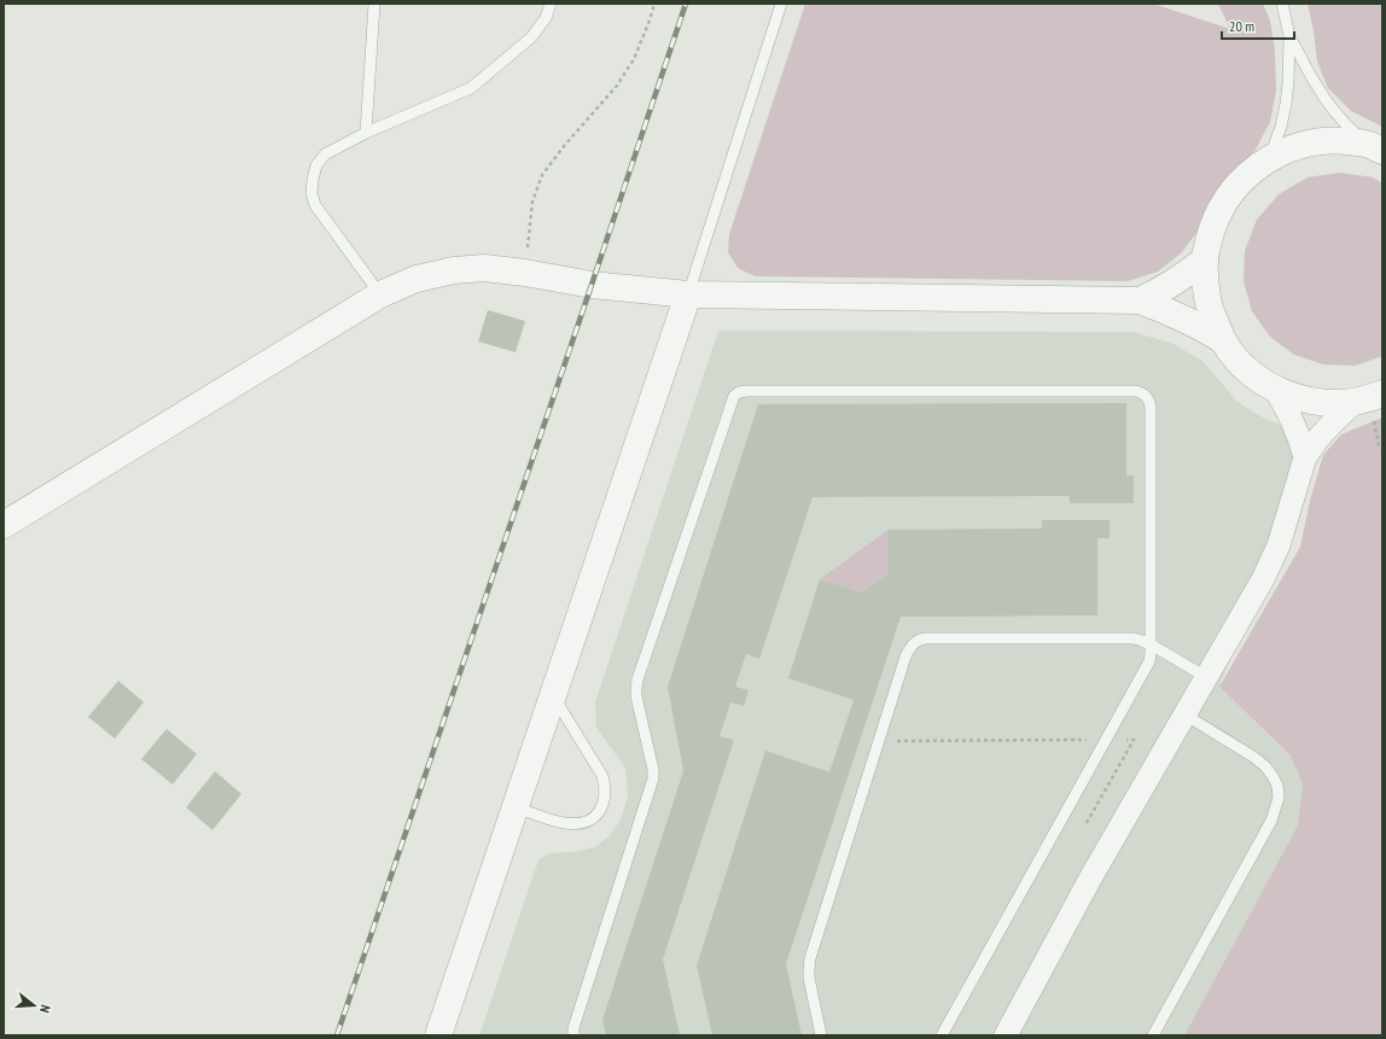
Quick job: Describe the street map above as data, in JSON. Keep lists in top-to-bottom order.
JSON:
{
  "scale_bar": "20 m",
  "north": "right"
}
